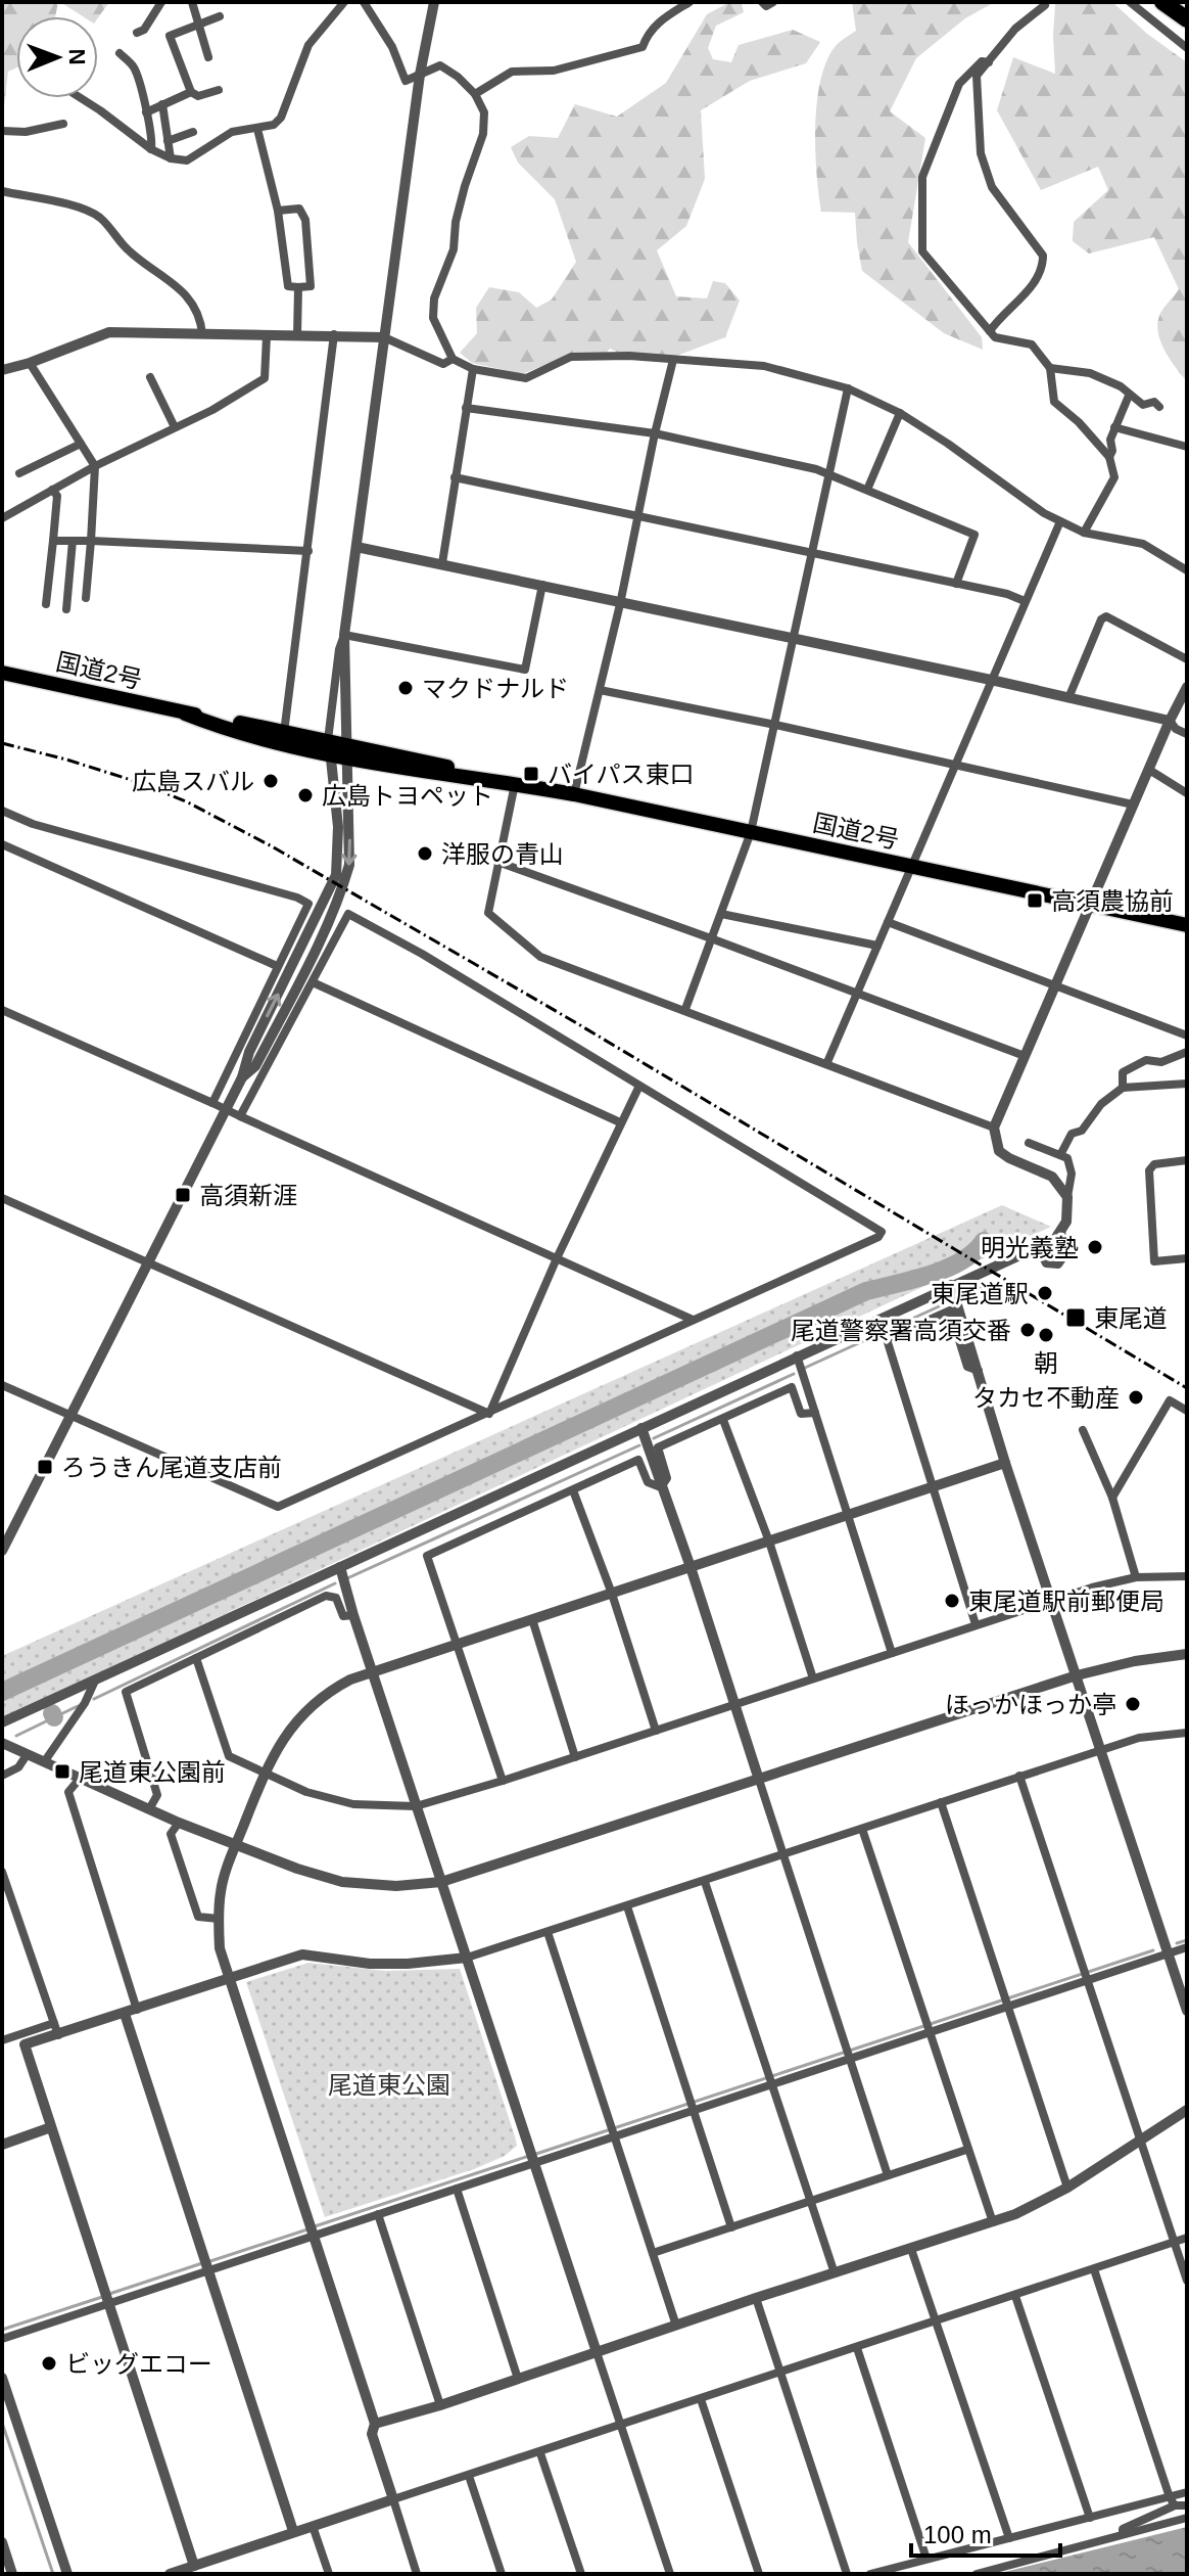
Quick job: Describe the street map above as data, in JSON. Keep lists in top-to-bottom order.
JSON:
{
  "streets": {
    "highway": ["国道2号"]
  },
  "parks": ["尾道東公園"],
  "places": {
    "other": [
      "マクドナルド",
      "広島スバル",
      "広島トヨペット",
      "洋服の青山",
      "明光義塾",
      "東尾道駅",
      "尾道警察署高須交番",
      "朝",
      "タカセ不動産",
      "東尾道駅前郵便局",
      "ほっかほっか亭",
      "ビッグエコー"
    ],
    "transit": [
      "バイパス東口",
      "高須農協前",
      "高須新涯",
      "東尾道",
      "ろうきん尾道支店前",
      "尾道東公園前"
    ]
  },
  "scale_bar": "100 m",
  "north": "right"
}
